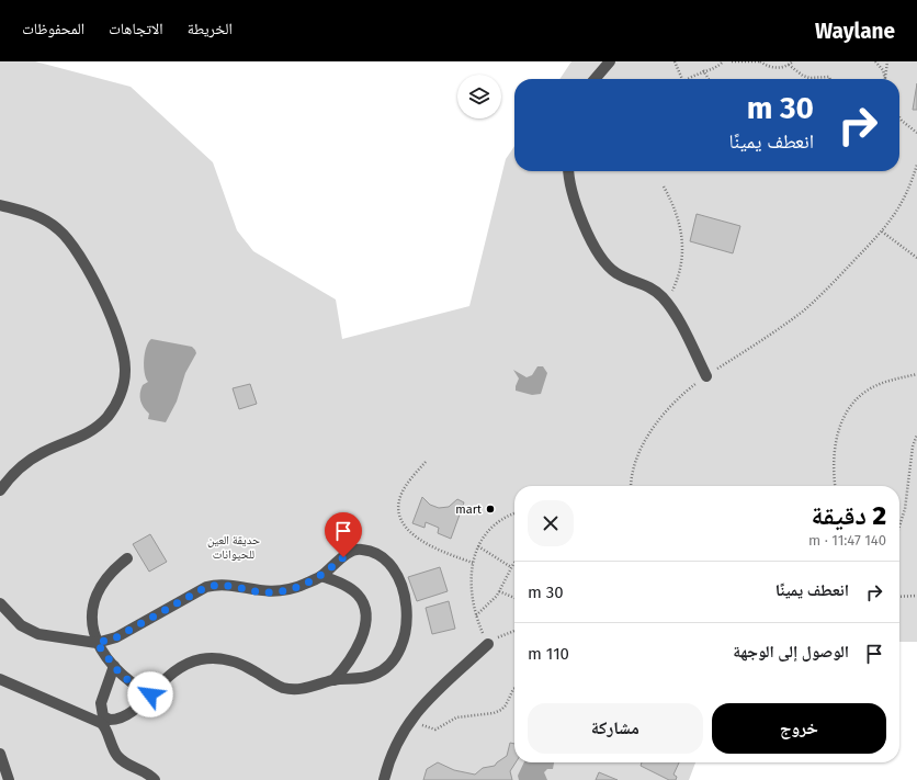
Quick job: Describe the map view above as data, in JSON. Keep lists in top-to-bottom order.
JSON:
{
  "parks": ["حديقة العين للحيوانات"],
  "places": ["mart"],
  "page": {
    "header": "Waylane",
    "nav": ["الخريطة", "الاتجاهات", "المحفوظات"],
    "turn": ["30 m", "انعطف يمينًا"],
    "heading": ["2 دقيقة", "140 m · 11:47"],
    "list": [
      {
        "name": "انعطف يمينًا",
        "value": "30 m"
      },
      {
        "name": "الوصول إلى الوجهة",
        "value": "110 m"
      }
    ],
    "buttons": ["خروج", "مشاركة"]
  }
}
